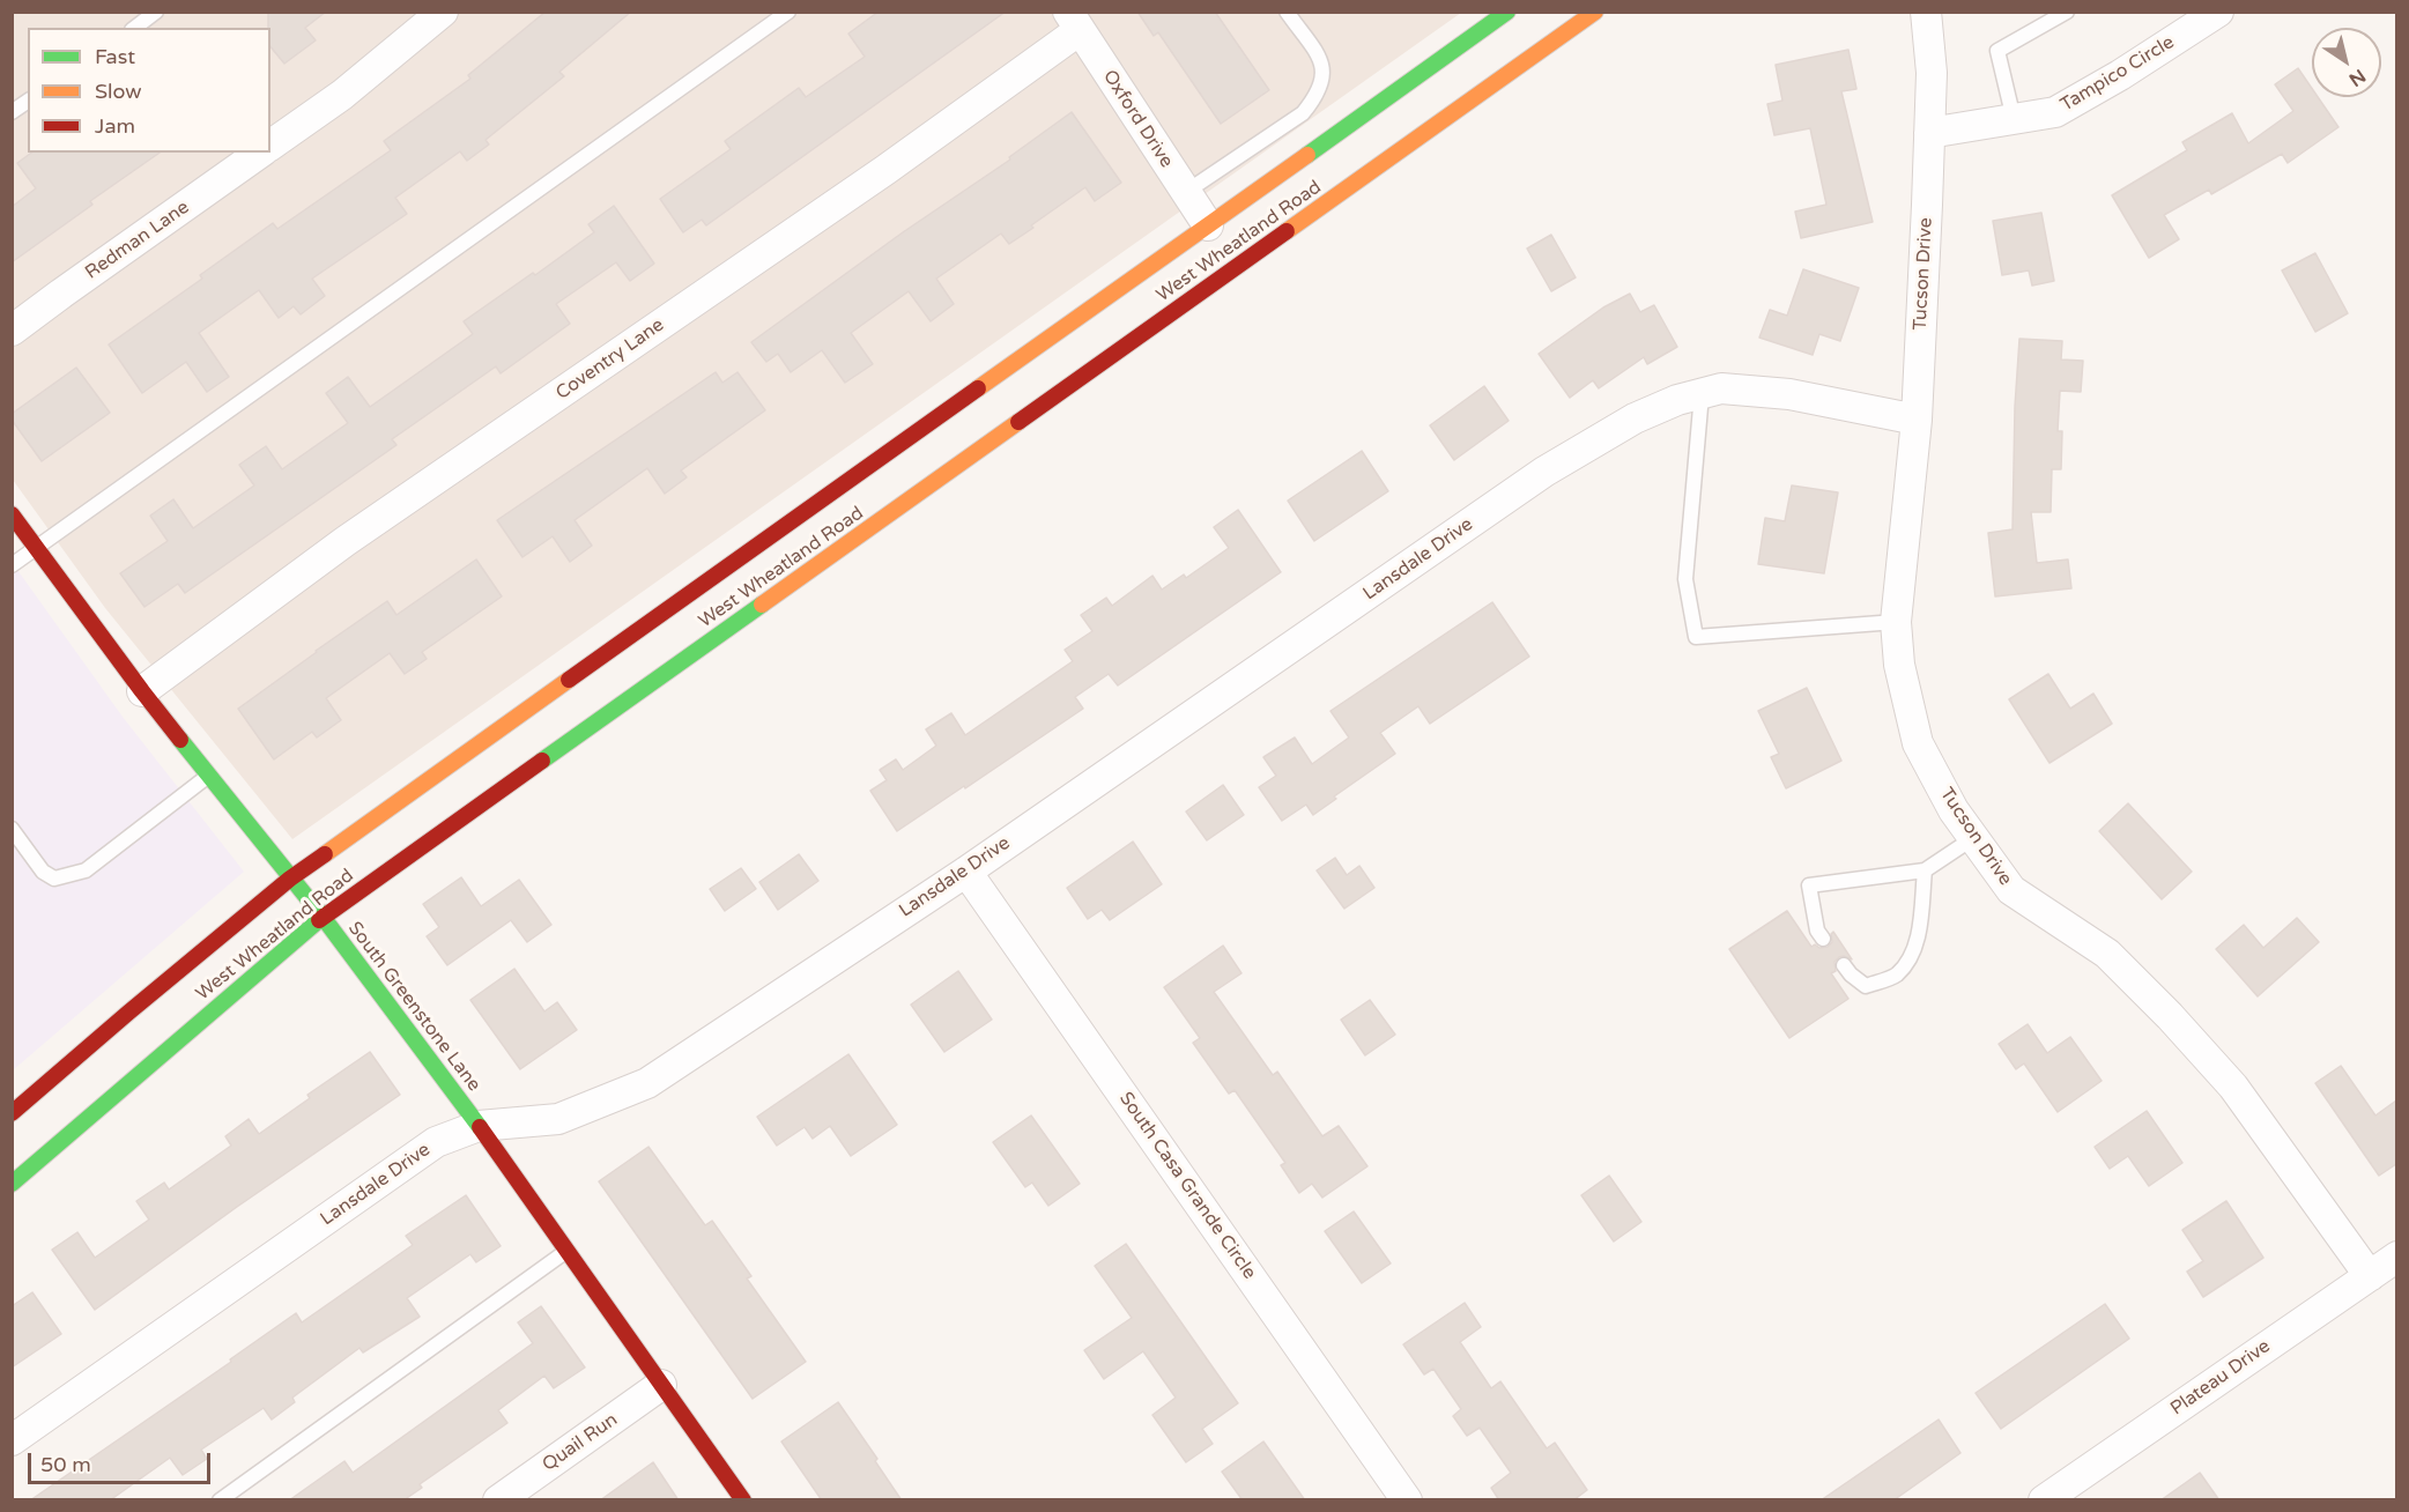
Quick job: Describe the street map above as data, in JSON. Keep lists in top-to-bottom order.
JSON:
{
  "streets": {
    "main road": ["West Wheatland Road", "South Greenstone Lane"],
    "street": [
      "Tampico Circle",
      "Oxford Drive",
      "Redman Lane",
      "Tucson Drive",
      "Coventry Lane",
      "Lansdale Drive",
      "South Casa Grande Circle",
      "Plateau Drive",
      "Quail Run"
    ]
  },
  "crossings": [
    ["Tampico Circle", "Tucson Drive"],
    ["Oxford Drive", "West Wheatland Road"],
    ["Oxford Drive", "Coventry Lane"],
    ["West Wheatland Road", "South Greenstone Lane"],
    ["Tucson Drive", "Lansdale Drive"],
    ["Tucson Drive", "Plateau Drive"],
    ["Coventry Lane", "South Greenstone Lane"],
    ["Lansdale Drive", "South Greenstone Lane"],
    ["Lansdale Drive", "South Casa Grande Circle"],
    ["South Greenstone Lane", "Quail Run"]
  ],
  "legend": ["Fast", "Slow", "Jam"],
  "scale_bar": "50 m",
  "north": "bottom right"
}
